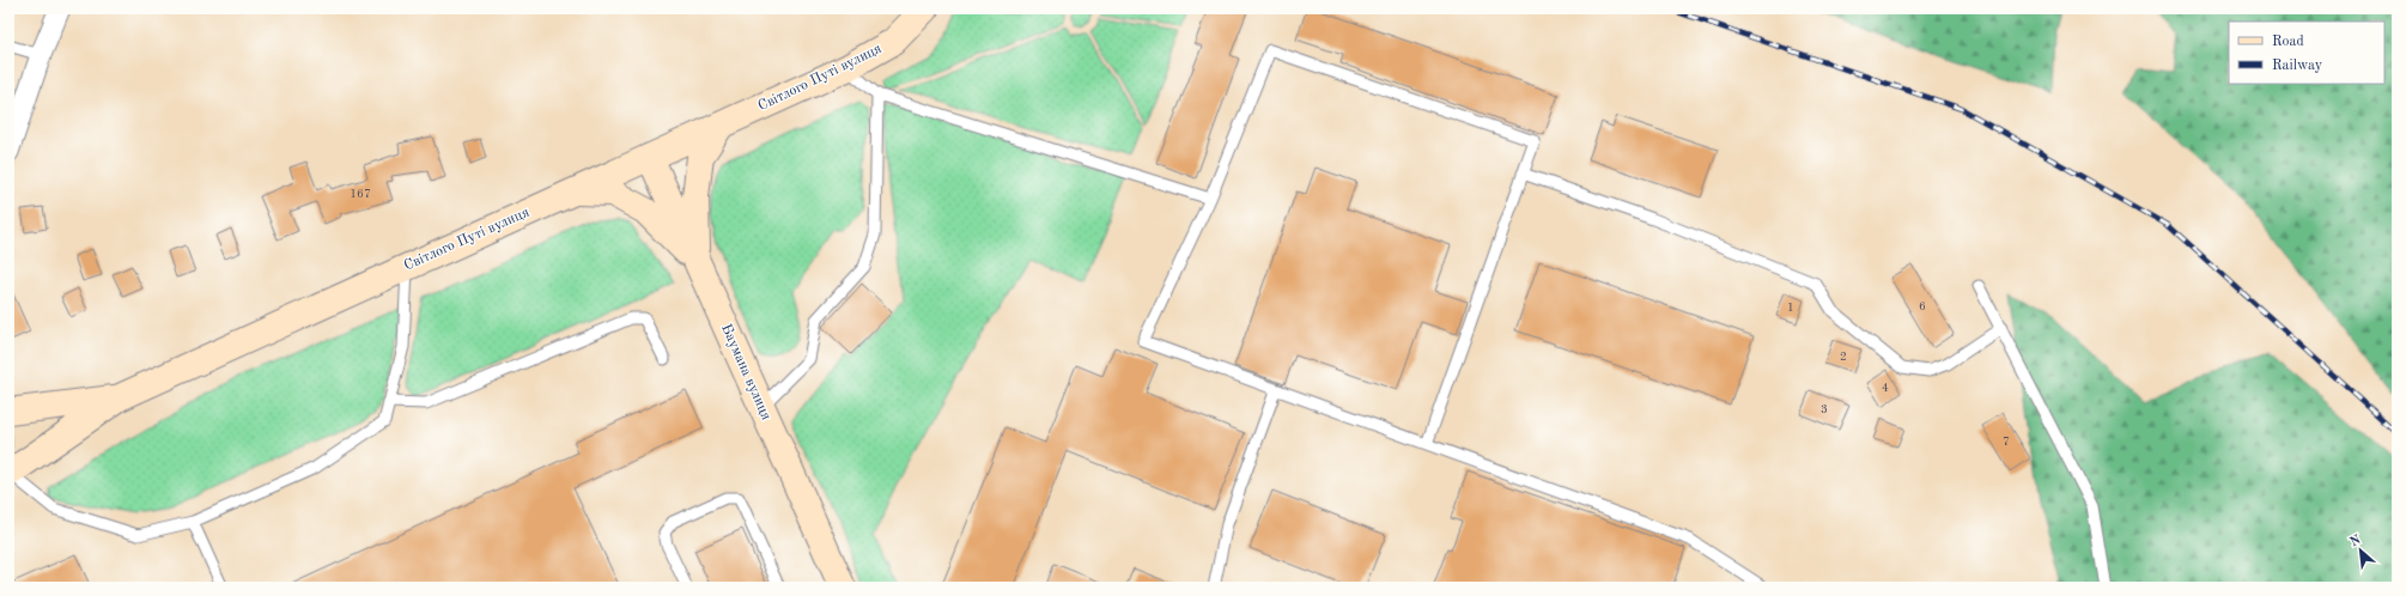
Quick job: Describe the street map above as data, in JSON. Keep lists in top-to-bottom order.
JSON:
{
  "streets": {
    "main road": ["Світлого Путі вулиця", "Баумана вулиця"]
  },
  "crossings": [
    ["Світлого Путі вулиця", "Баумана вулиця"]
  ],
  "house_numbers": [
    "167",
    "6",
    "1",
    "2",
    "4",
    "3",
    "7"
  ],
  "legend": ["Road", "Railway"],
  "north": "top left"
}
